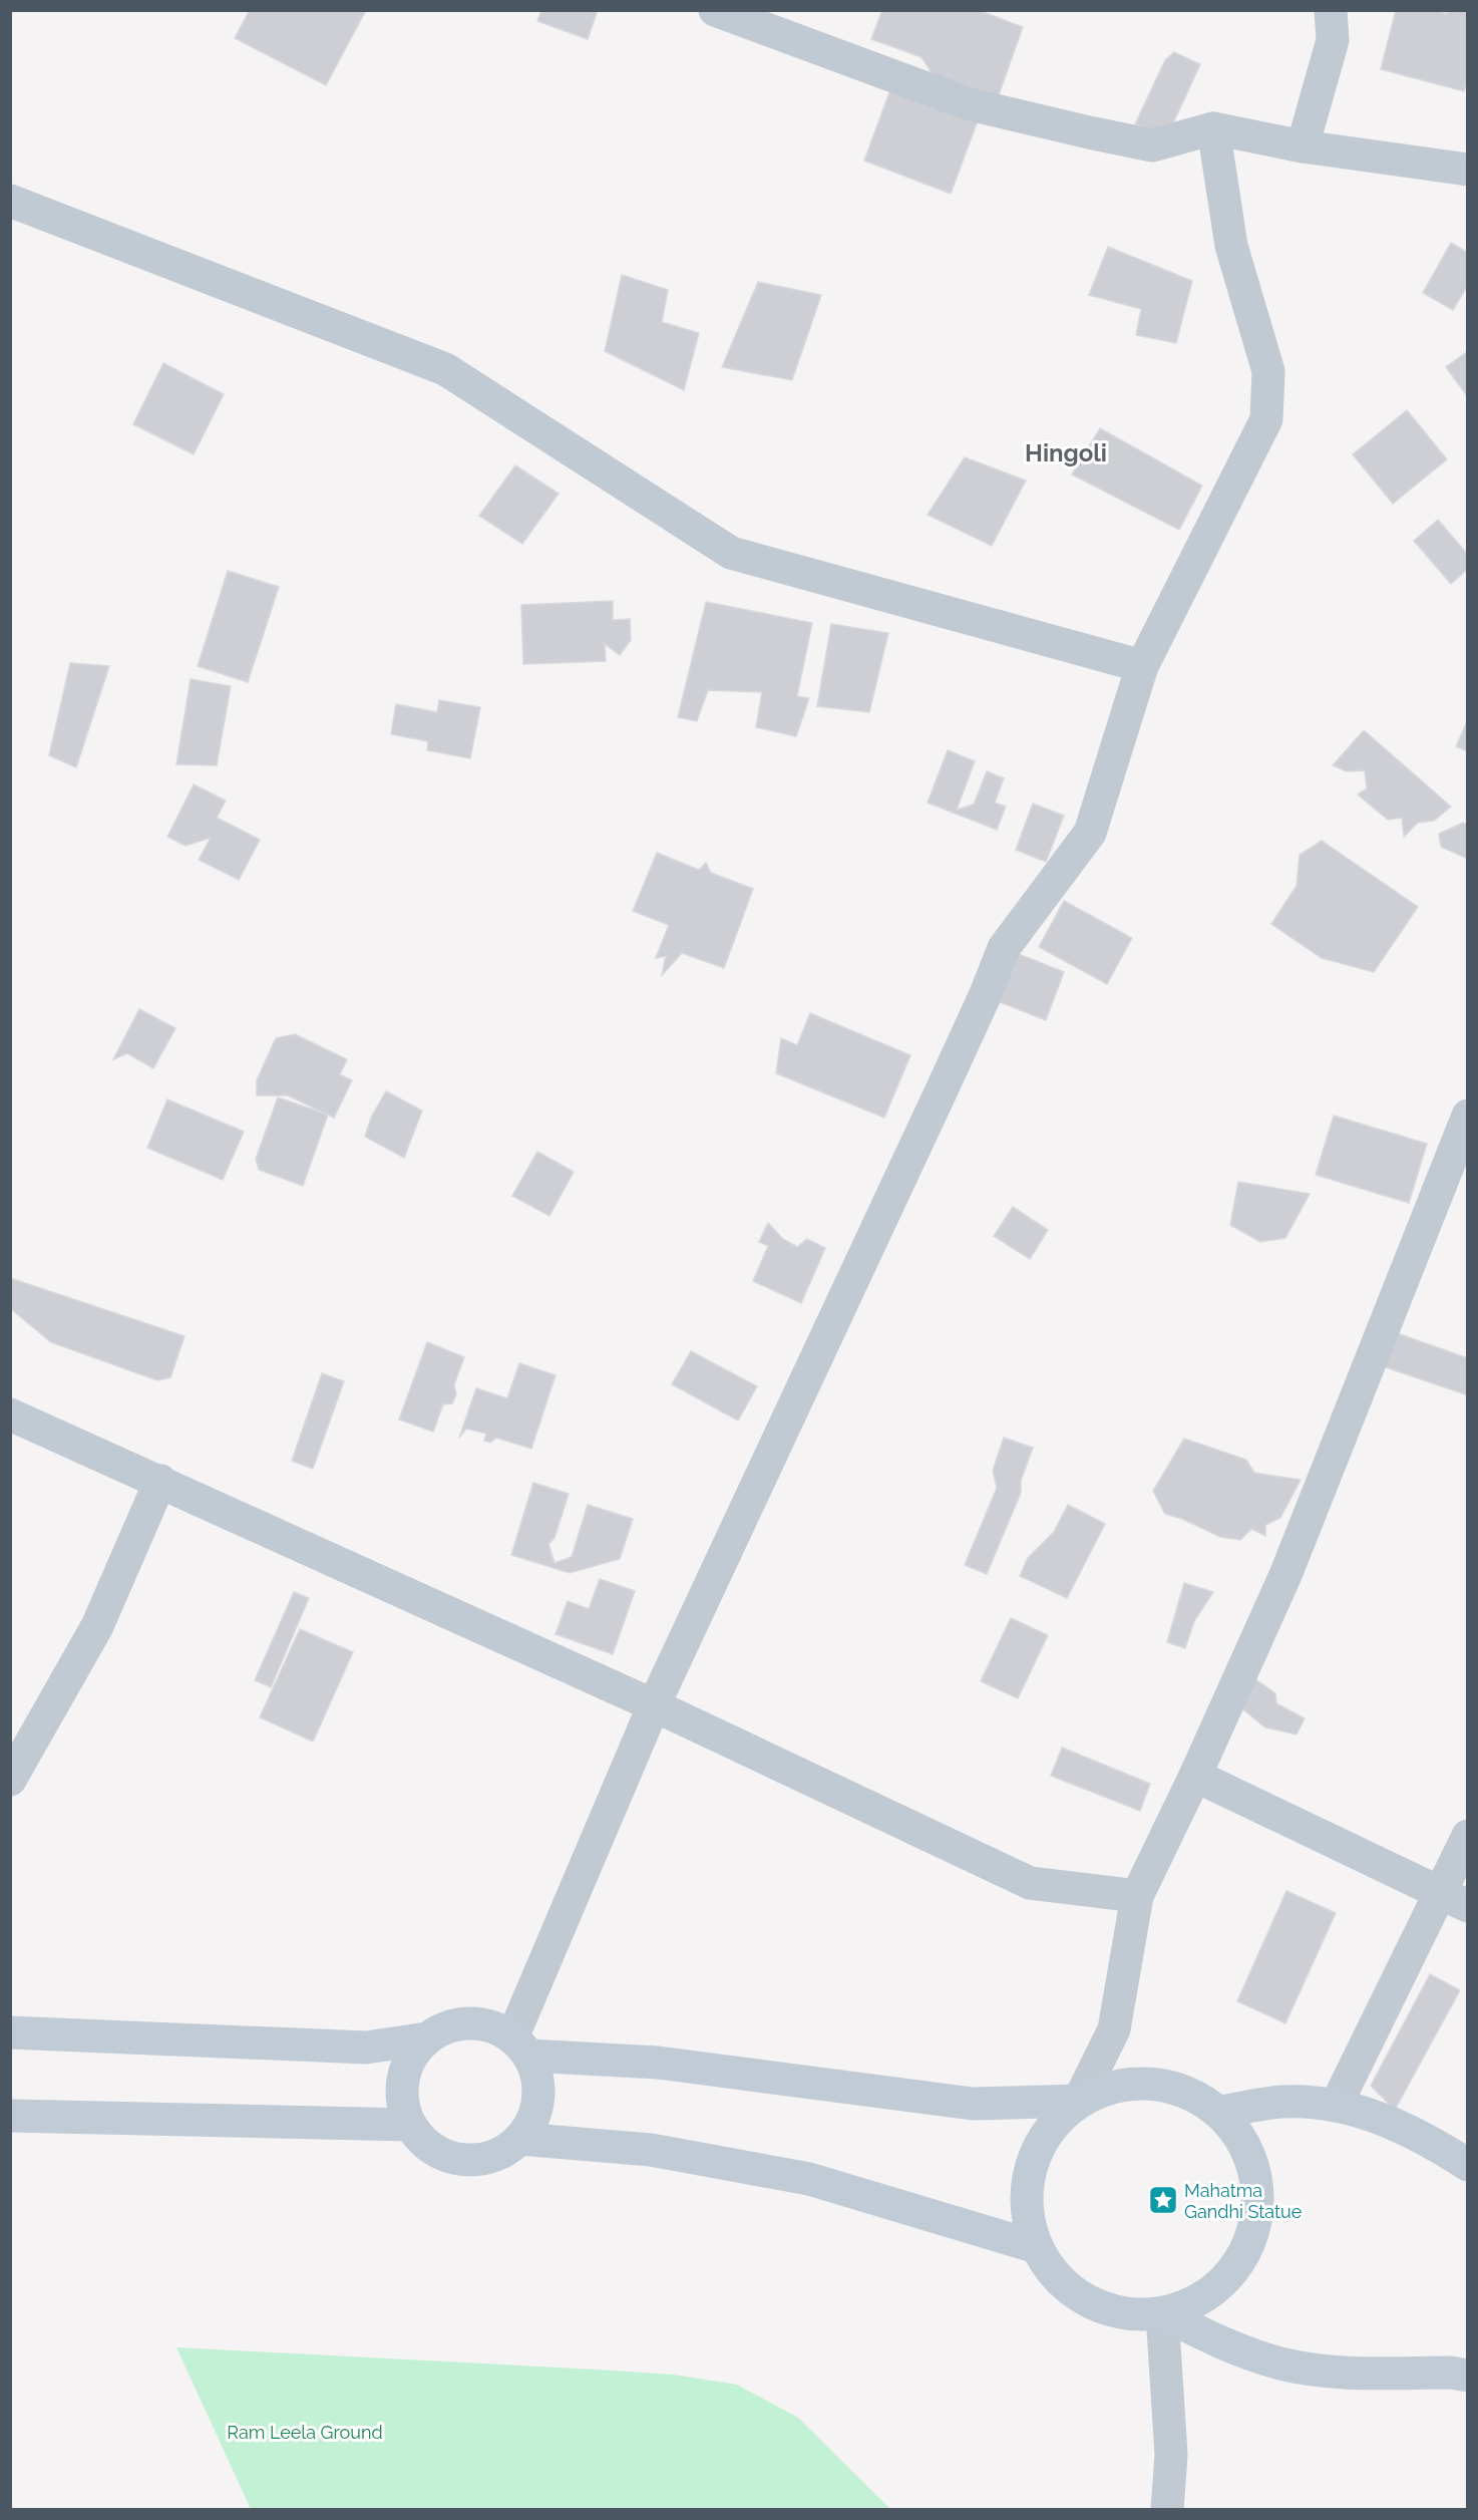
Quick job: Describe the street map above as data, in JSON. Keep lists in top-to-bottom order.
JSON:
{
  "districts": ["Hingoli"],
  "parks": ["Ram Leela Ground"],
  "places": {
    "place": ["Mahatma Gandhi Statue"]
  }
}
